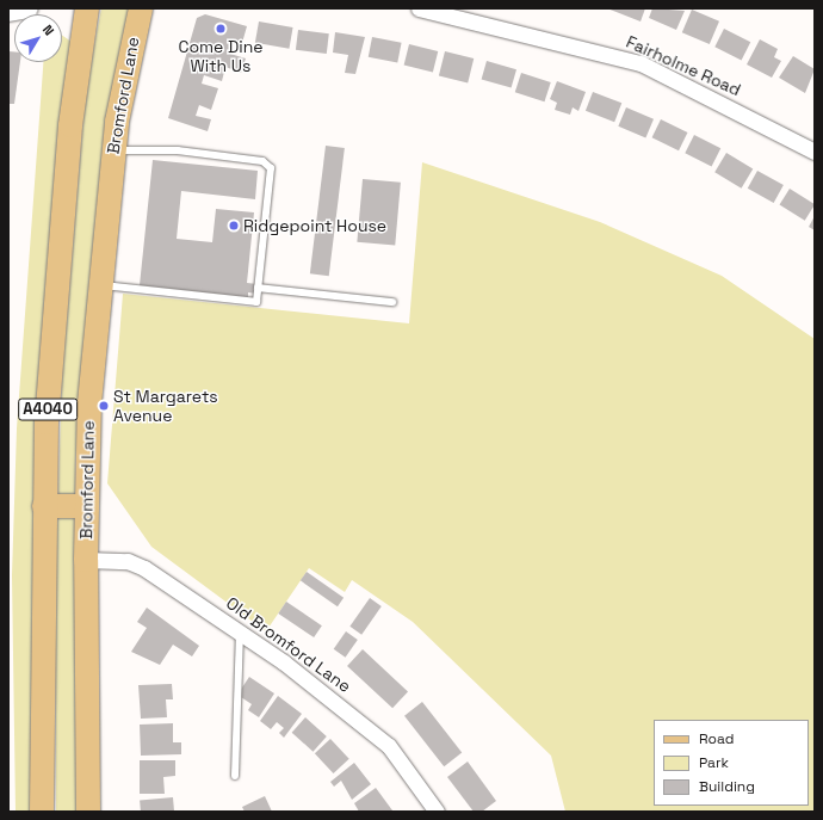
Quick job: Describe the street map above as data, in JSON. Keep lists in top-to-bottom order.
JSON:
{
  "streets": {
    "main road": ["Bromford Lane", "A4040"],
    "street": ["Fairholme Road", "Old Bromford Lane"]
  },
  "crossings": [
    ["Bromford Lane", "Old Bromford Lane"]
  ],
  "places": ["Come Dine With Us", "Ridgepoint House", "St Margarets Avenue"],
  "legend": ["Road", "Park", "Building"],
  "north": "top right"
}
